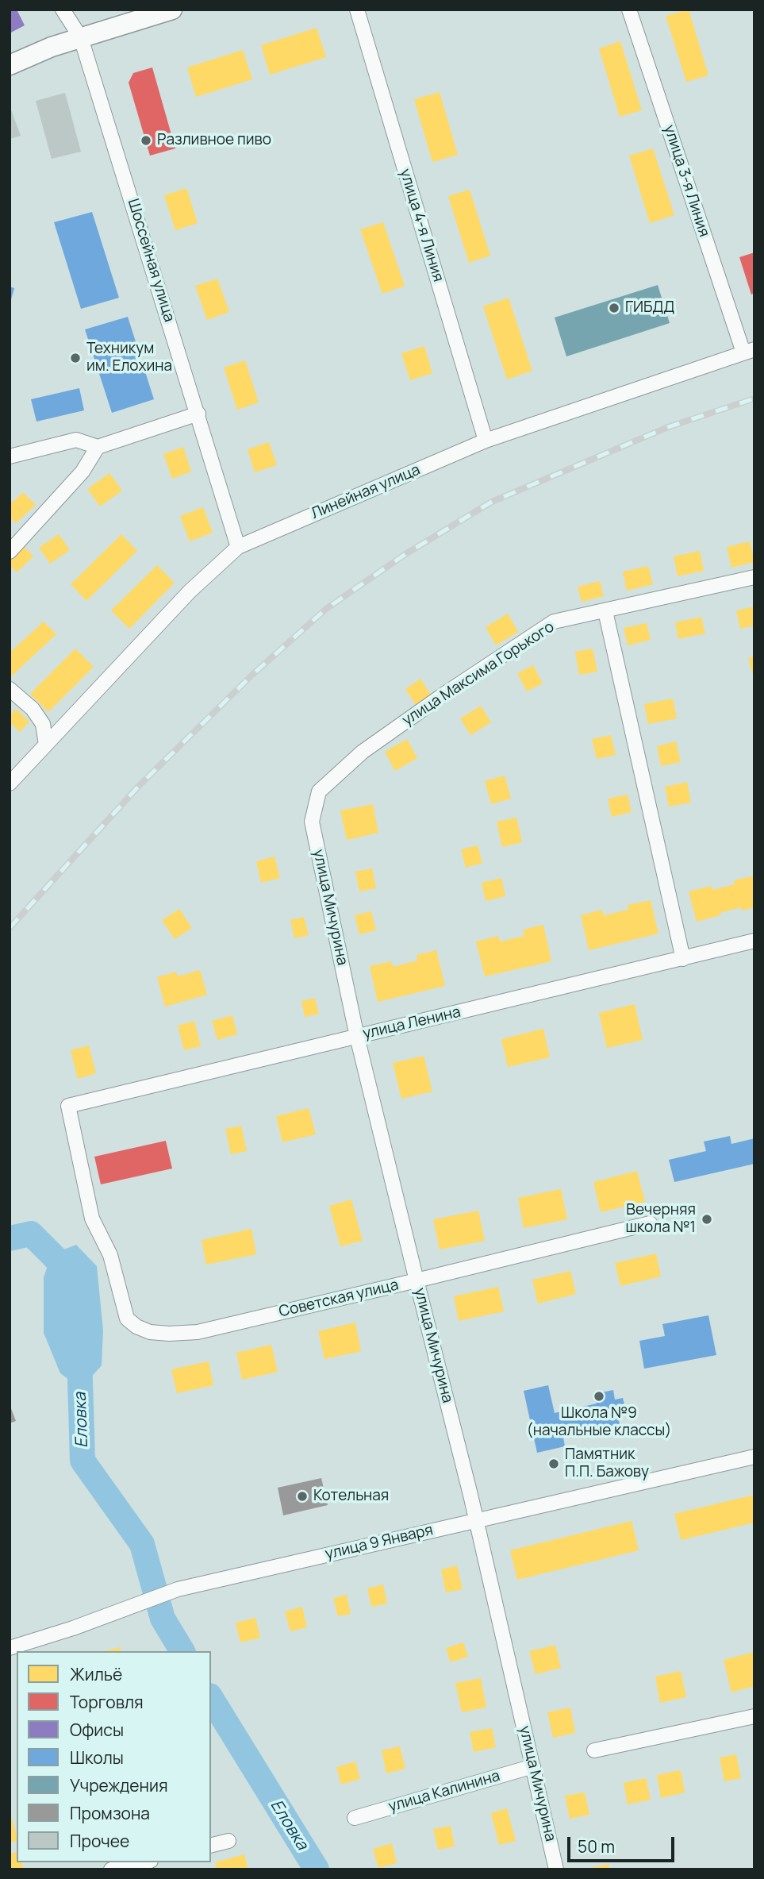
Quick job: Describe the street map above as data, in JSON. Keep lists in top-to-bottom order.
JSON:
{
  "streets": {
    "street": [
      "улица 3-я Линия",
      "улица 4-я Линия",
      "Шоссейная улица",
      "Линейная улица",
      "улица Максима Горького",
      "улица Мичурина",
      "улица Ленина",
      "Советская улица",
      "улица 9 Января",
      "улица Калинина"
    ]
  },
  "crossings": [
    ["улица 3-я Линия", "Линейная улица"],
    ["улица 4-я Линия", "Линейная улица"],
    ["Шоссейная улица", "Линейная улица"],
    ["улица Максима Горького", "улица Мичурина"],
    ["улица Мичурина", "улица Ленина"],
    ["улица Мичурина", "Советская улица"],
    ["улица Мичурина", "улица 9 Января"],
    ["улица Мичурина", "улица Калинина"],
    ["улица Ленина", "Советская улица"]
  ],
  "water": ["Еловка"],
  "places": [
    "Разливное пиво",
    "ГИБДД",
    "Техникум им. Елохина",
    "Вечерняя школа №1",
    "Школа №9 (начальные классы)",
    "Памятник П.П. Бажову",
    "Котельная"
  ],
  "legend": [
    "Жильё",
    "Торговля",
    "Офисы",
    "Школы",
    "Учреждения",
    "Промзона",
    "Прочее"
  ],
  "scale_bar": "50 m"
}
